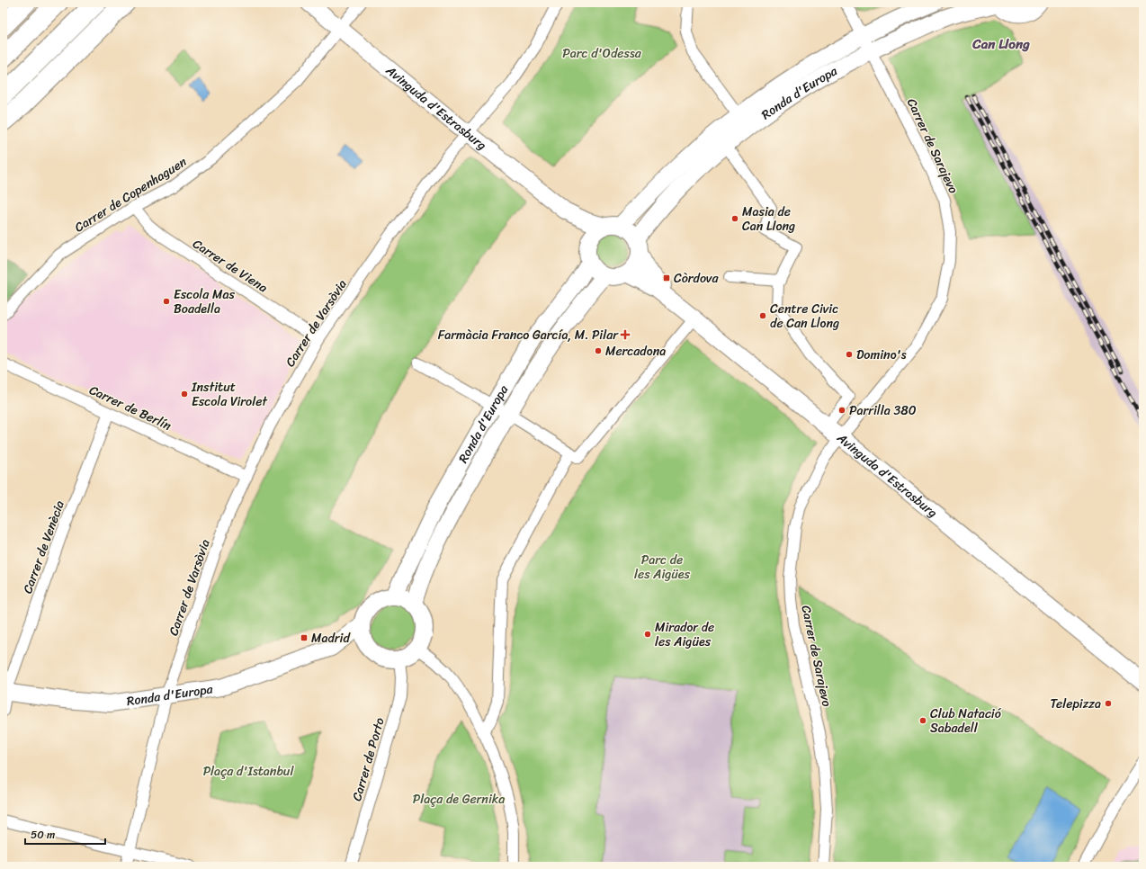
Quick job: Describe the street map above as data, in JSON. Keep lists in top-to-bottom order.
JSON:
{
  "streets": {
    "street": [
      "Ronda d'Europa",
      "Avinguda d'Estrasburg",
      "Carrer de Sarajevo",
      "Carrer de Copenhaguen",
      "Carrer de Viena",
      "Carrer de Varsòvia",
      "Carrer de Berlín",
      "Carrer de Venècia",
      "Carrer de Porto"
    ]
  },
  "crossings": [
    ["Ronda d'Europa", "Avinguda d'Estrasburg"],
    ["Ronda d'Europa", "Carrer de Sarajevo"],
    ["Ronda d'Europa", "Carrer de Varsòvia"],
    ["Ronda d'Europa", "Carrer de Venècia"],
    ["Ronda d'Europa", "Carrer de Porto"],
    ["Avinguda d'Estrasburg", "Carrer de Sarajevo"],
    ["Avinguda d'Estrasburg", "Carrer de Copenhaguen"],
    ["Avinguda d'Estrasburg", "Carrer de Varsòvia"],
    ["Carrer de Copenhaguen", "Carrer de Viena"],
    ["Carrer de Viena", "Carrer de Varsòvia"],
    ["Carrer de Varsòvia", "Carrer de Berlín"],
    ["Carrer de Berlín", "Carrer de Venècia"]
  ],
  "districts": ["Can Llong"],
  "parks": [
    "Parc d'Odessa",
    "Parc de les Aigües",
    "Plaça d'Istanbul",
    "Plaça de Gernika"
  ],
  "places": {
    "other": [
      "Masia de Can Llong",
      "Escola Mas Boadella",
      "Centre Civic de Can Llong",
      "Mercadona",
      "Domino's",
      "Institut Escola Virolet",
      "Parrilla 380",
      "Mirador de les Aigües",
      "Telepizza",
      "Club Natació Sabadell"
    ],
    "transit": ["Còrdova", "Madrid"],
    "health": ["Farmàcia Franco García, M. Pilar"]
  },
  "scale_bar": "50 m"
}
